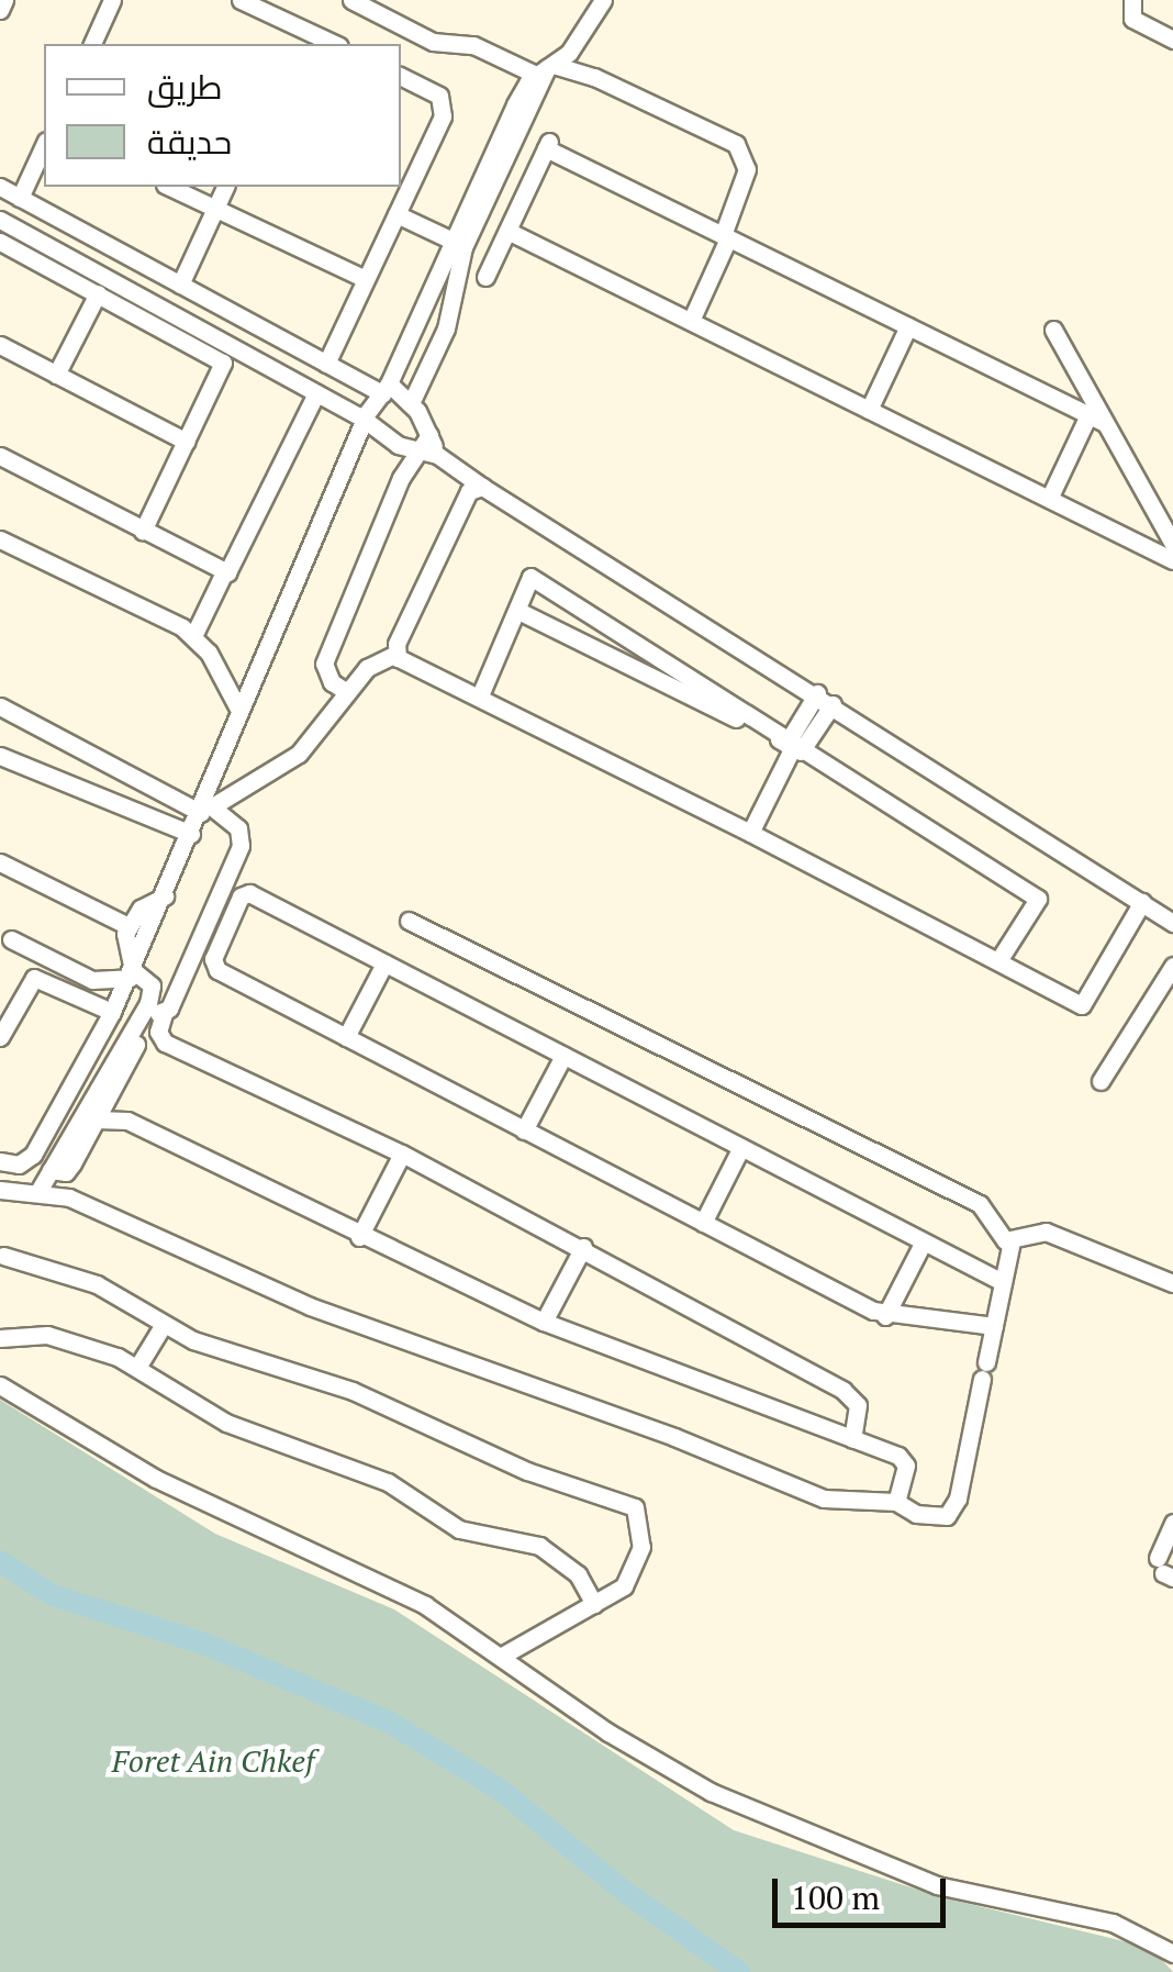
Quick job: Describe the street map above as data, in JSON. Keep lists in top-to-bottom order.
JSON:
{
  "parks": ["Foret Ain Chkef"],
  "legend": ["طريق", "حديقة"],
  "scale_bar": "100 m"
}
